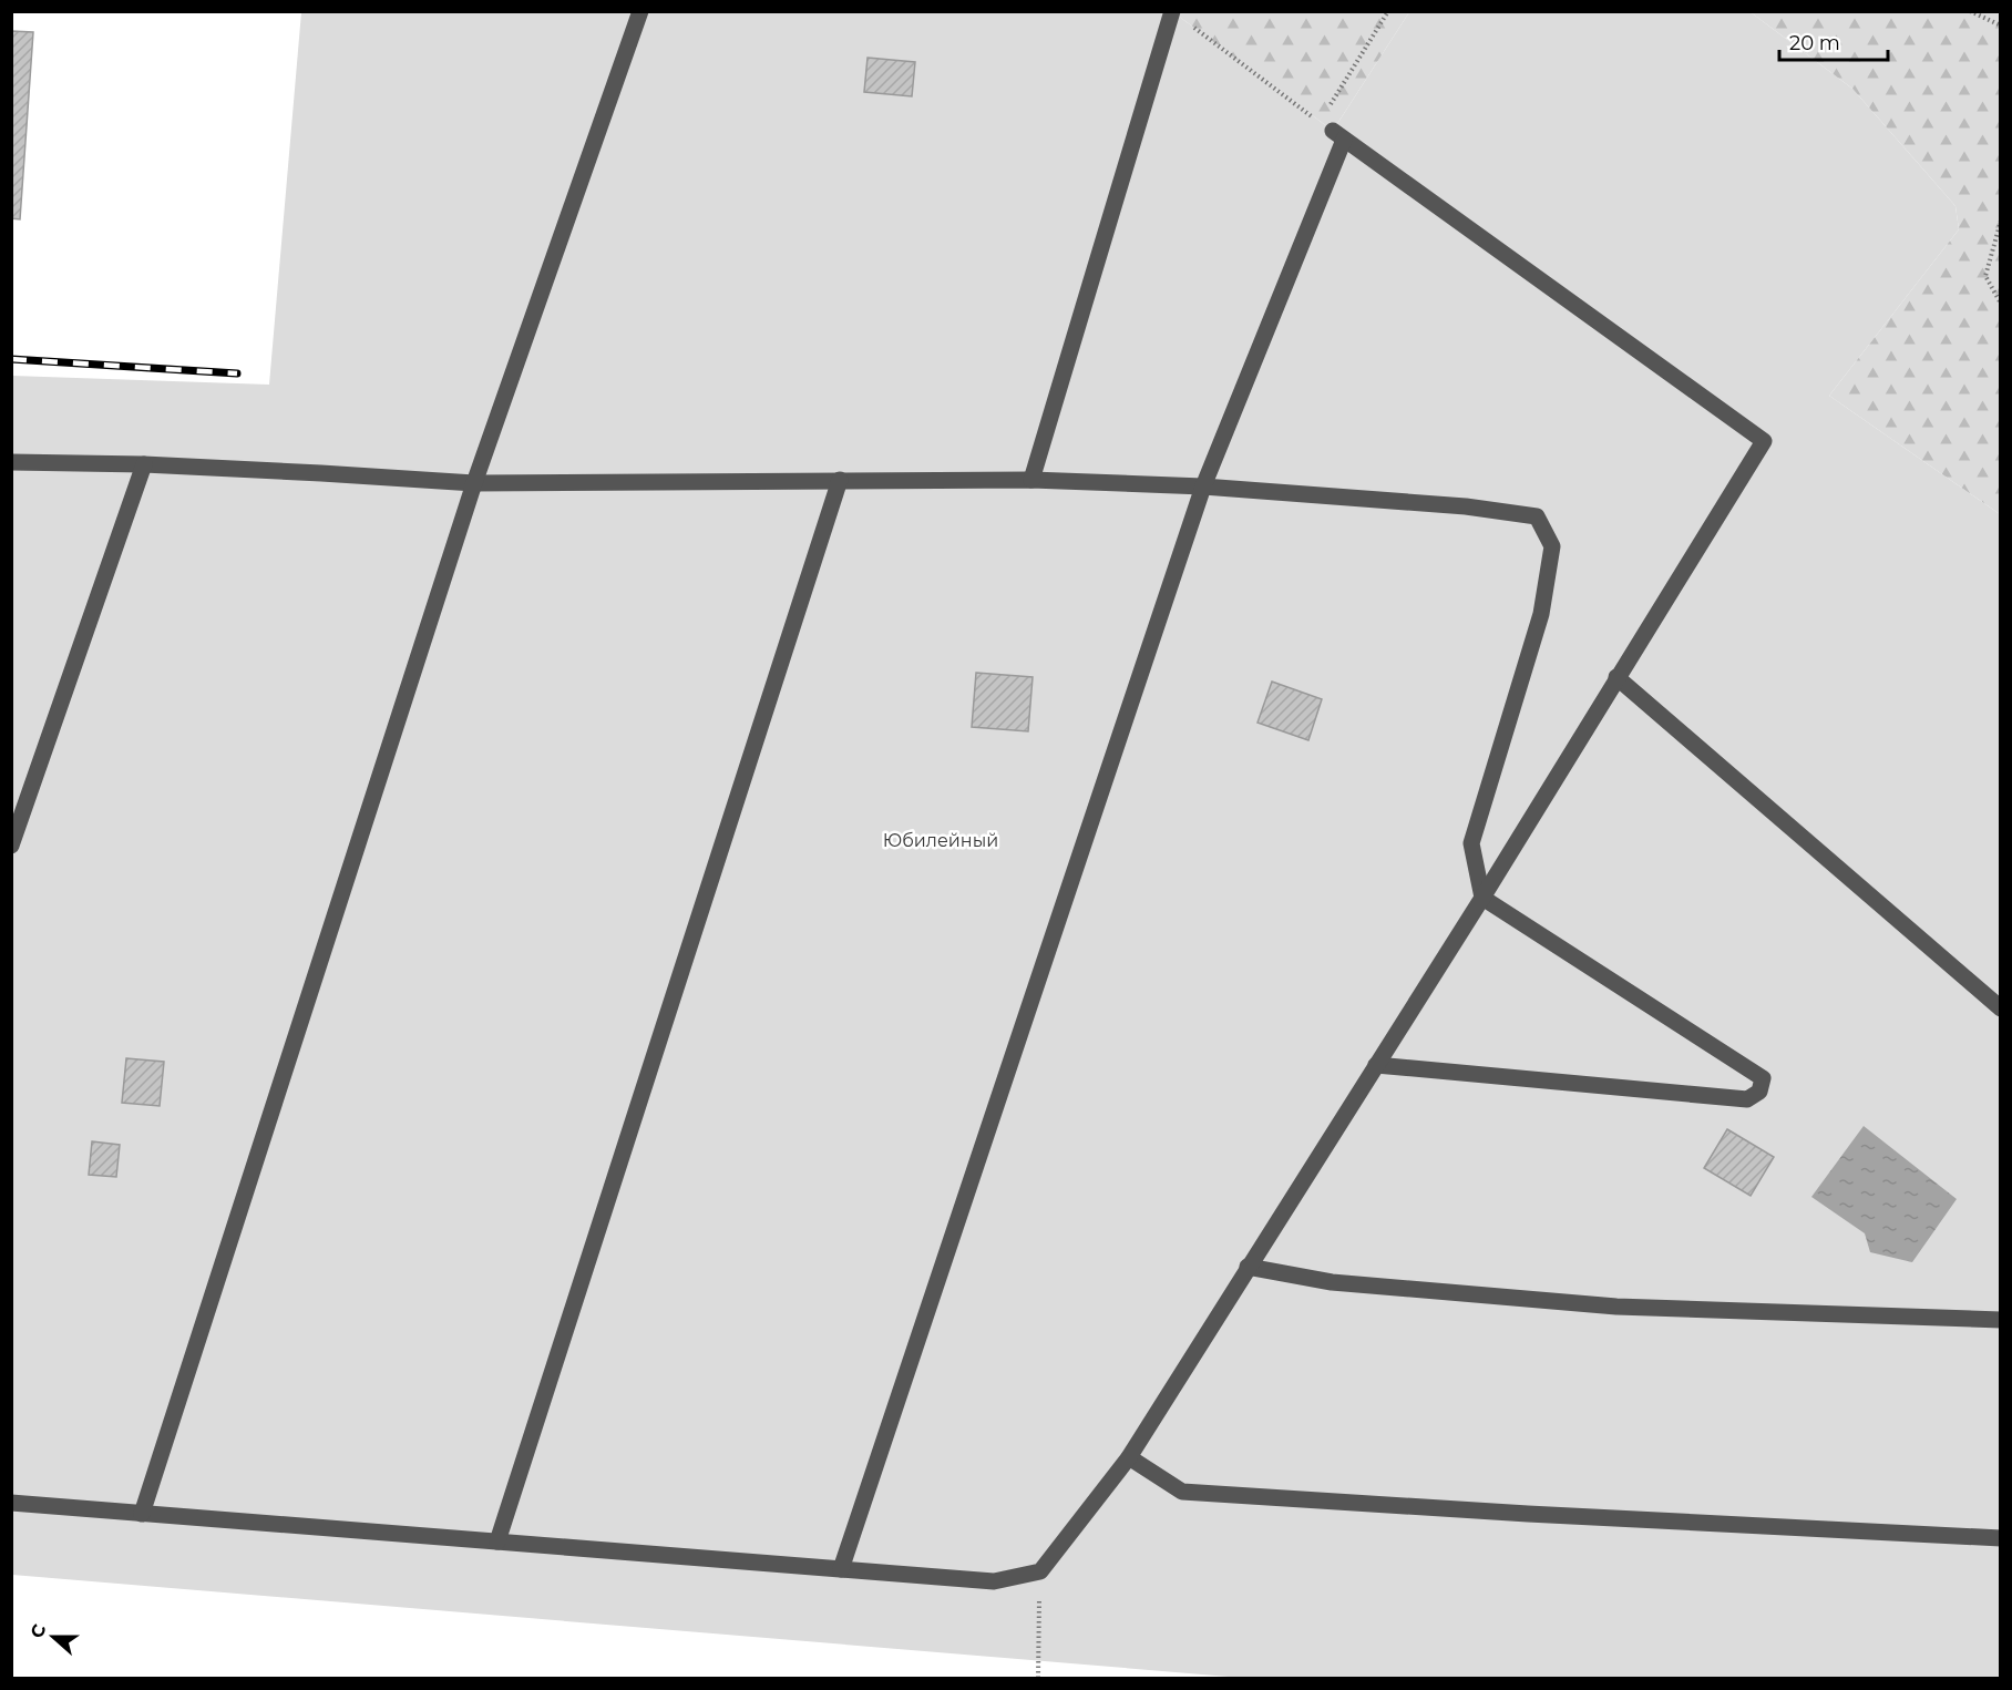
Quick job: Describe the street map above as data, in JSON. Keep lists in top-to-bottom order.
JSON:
{
  "parks": ["Юбилейный"],
  "scale_bar": "20 m",
  "north": "left"
}
